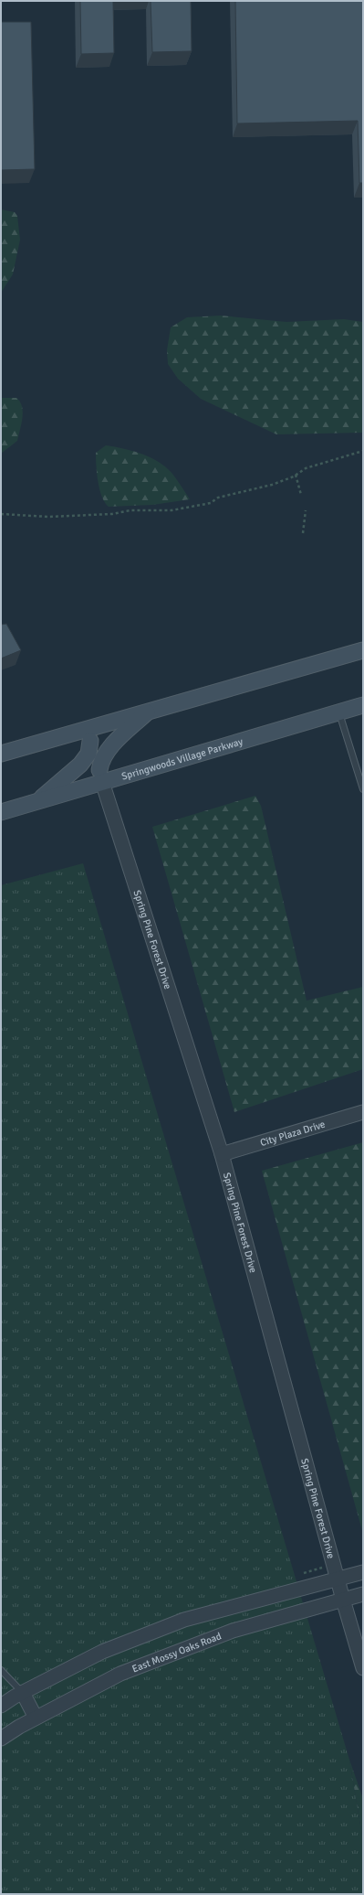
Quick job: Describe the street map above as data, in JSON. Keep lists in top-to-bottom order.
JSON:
{
  "streets": {
    "main road": ["Springwoods Village Parkway"],
    "street": ["Spring Pine Forest Drive", "City Plaza Drive", "East Mossy Oaks Road"]
  },
  "crossings": [
    ["Springwoods Village Parkway", "Spring Pine Forest Drive"],
    ["Spring Pine Forest Drive", "City Plaza Drive"],
    ["Spring Pine Forest Drive", "East Mossy Oaks Road"]
  ]
}
